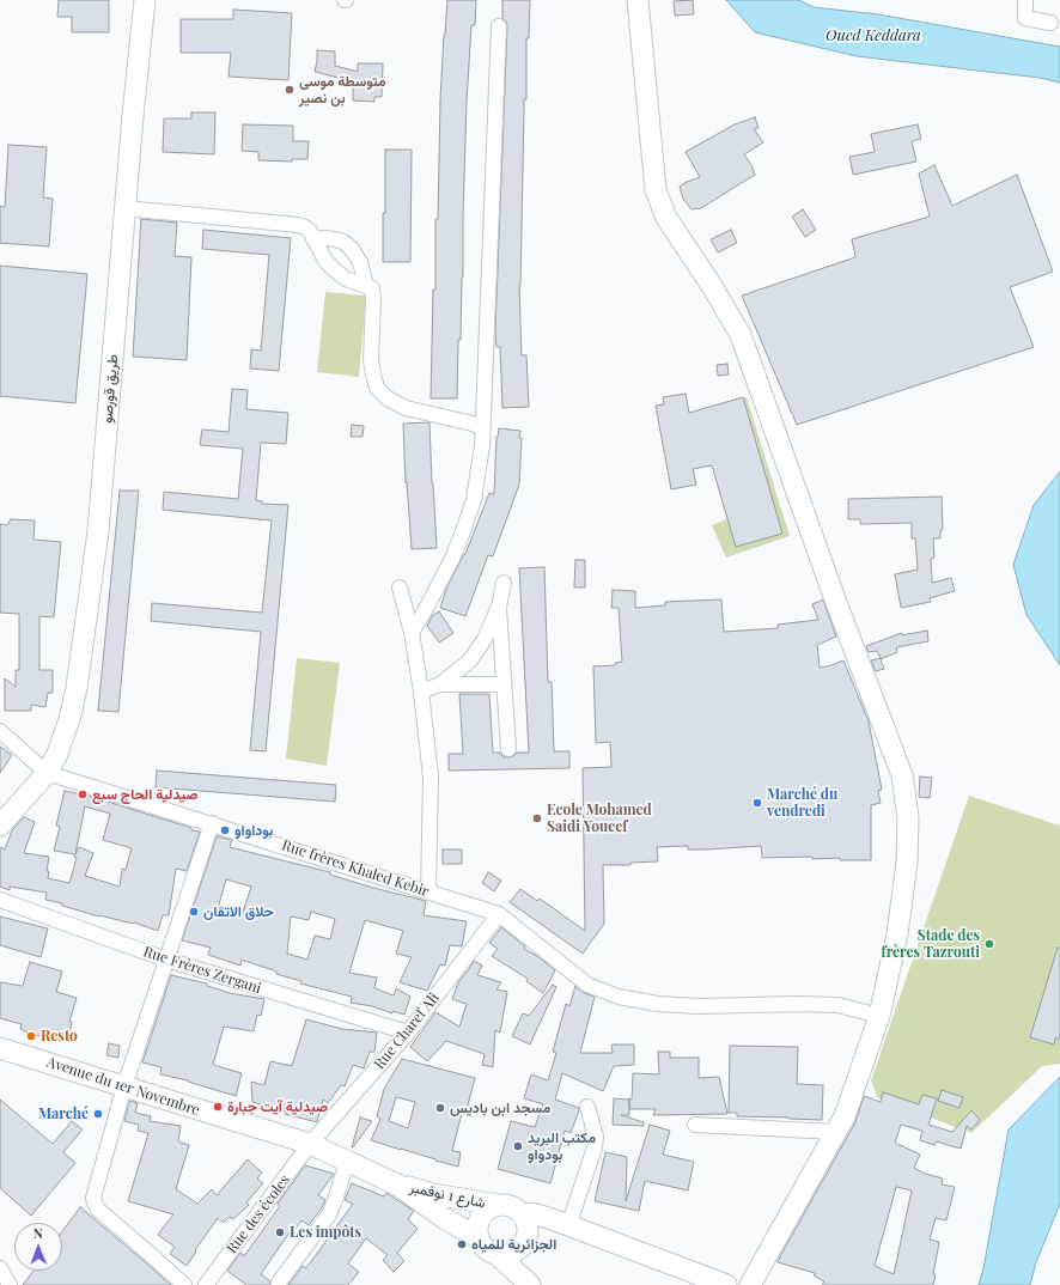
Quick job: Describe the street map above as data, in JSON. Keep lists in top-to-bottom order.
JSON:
{
  "streets": {
    "main road": ["طريق قورصو", "Avenue du 1er Novembre", "شارع 1 نوفمبر"],
    "street": [
      "Rue frères Khaled Kebir",
      "Rue Frères Zergani",
      "Rue Charef Ali",
      "Rue des écoles"
    ]
  },
  "crossings": [
    ["طريق قورصو", "Rue frères Khaled Kebir"],
    ["Rue frères Khaled Kebir", "Rue Charef Ali"],
    ["Rue Frères Zergani", "Rue Charef Ali"],
    ["Rue Charef Ali", "Avenue du 1er Novembre"],
    ["Rue Charef Ali", "Rue des écoles"],
    ["Avenue du 1er Novembre", "شارع 1 نوفمبر"],
    ["Avenue du 1er Novembre", "Rue des écoles"]
  ],
  "water": ["Oued Keddara"],
  "places": [
    "متوسطة موسى بن نصير",
    "صيدلية الحاج سبع",
    "Marché du vendredi",
    "Ecole Mohamed Saidi Youcef",
    "بوداواو",
    "حلاق الاتقان",
    "Stade des frères Tazrouti",
    "Resto",
    "صيدلية آيت جبارة",
    "مسجد ابن باديس",
    "Marché",
    "مكتب البريد بودواو",
    "Les impôts",
    "الجزائرية للمياه"
  ],
  "north": "top"
}
